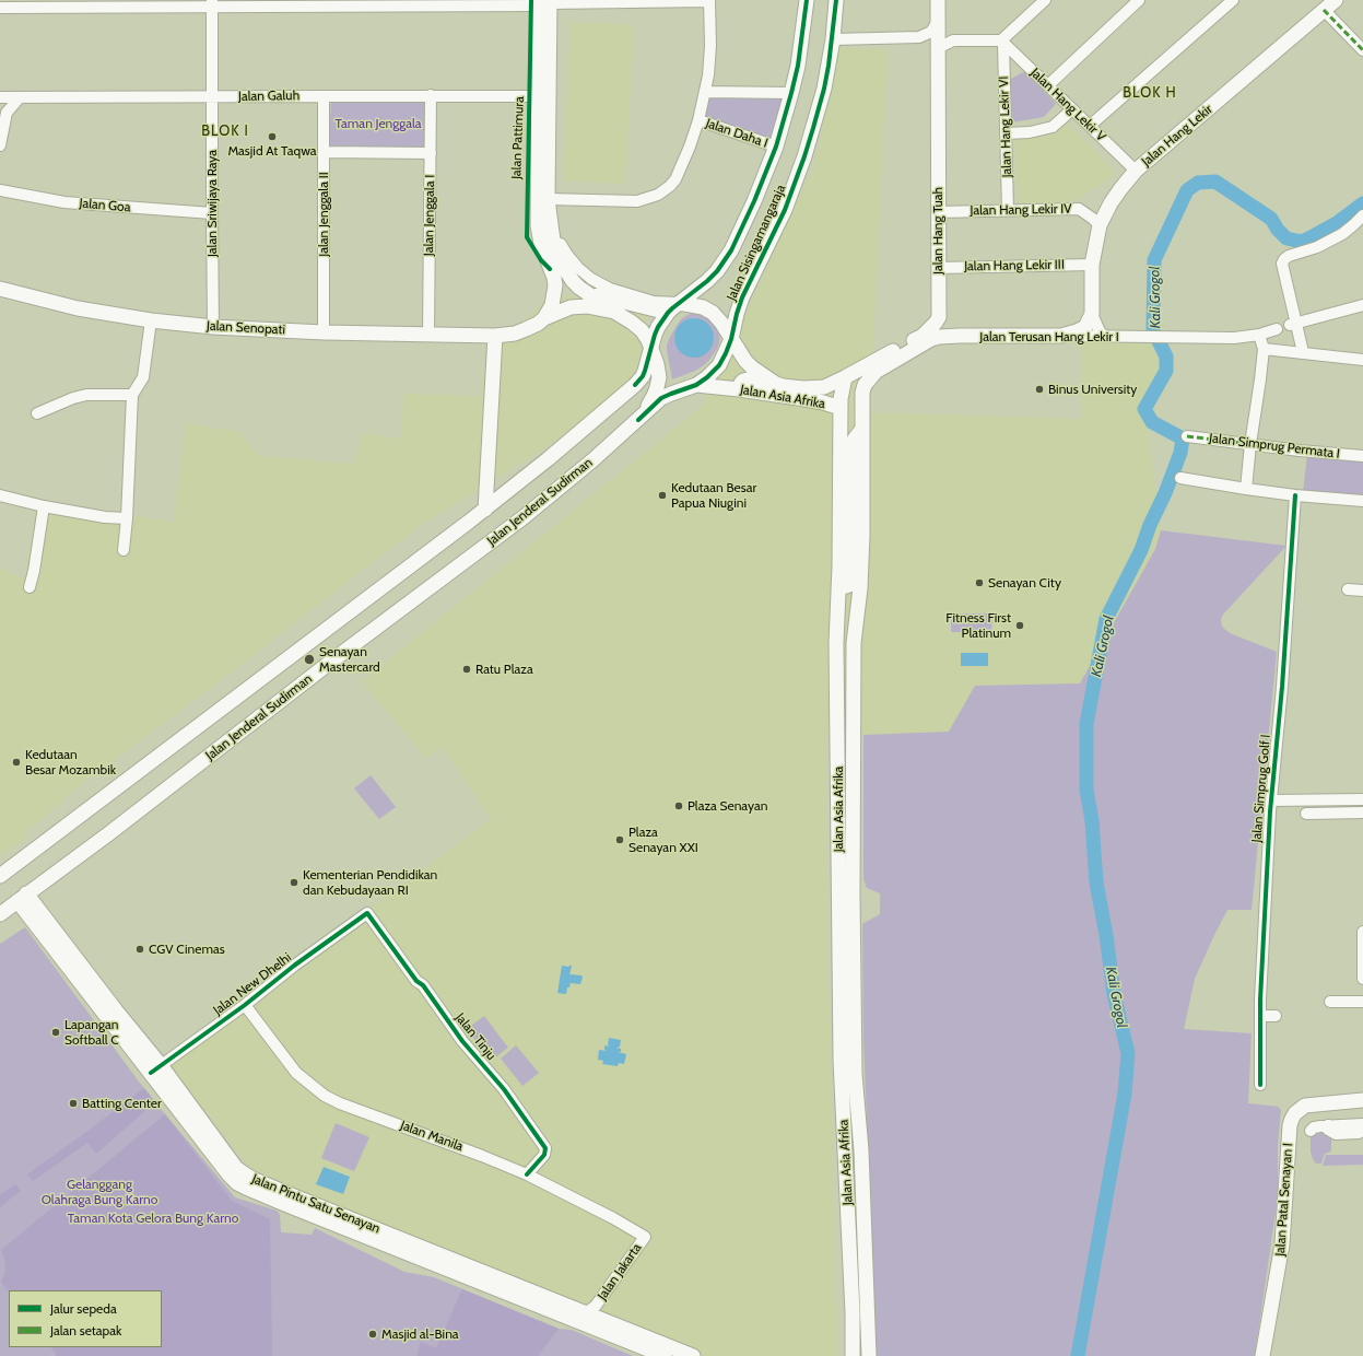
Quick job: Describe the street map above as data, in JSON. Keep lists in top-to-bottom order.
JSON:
{
  "streets": {
    "main road": [
      "Jalan Hang Lekir",
      "Jalan Pattimura",
      "Jalan Hang Tuah",
      "Jalan Sisingamangaraja",
      "Jalan Senopati",
      "Jalan Terusan Hang Lekir I",
      "Jalan Asia Afrika",
      "Jalan Jenderal Sudirman",
      "Jalan Patal Senayan I",
      "Jalan Pintu Satu Senayan"
    ],
    "street": [
      "Jalan Galuh",
      "Jalan Hang Lekir V",
      "Jalan Hang Lekir VI",
      "Jalan Daha I",
      "Jalan Sriwijaya Raya",
      "Jalan Goa",
      "Jalan Hang Lekir IV",
      "Jalan Jenggala II",
      "Jalan Jenggala I",
      "Jalan Hang Lekir III",
      "Jalan Simprug Permata I",
      "Jalan Simprug Golf I",
      "Jalan New Dhelhi",
      "Jalan Tinju",
      "Jalan Manila",
      "Jalan Jakarta"
    ]
  },
  "crossings": [
    ["Jalan Galuh", "Jalan Pattimura"],
    ["Jalan Galuh", "Jalan Sriwijaya Raya"],
    ["Jalan Galuh", "Jalan Jenggala II"],
    ["Jalan Galuh", "Jalan Jenggala I"],
    ["Jalan Hang Lekir V", "Jalan Hang Lekir VI"],
    ["Jalan Hang Lekir V", "Jalan Hang Lekir"],
    ["Jalan Hang Lekir VI", "Jalan Hang Lekir IV"],
    ["Jalan Daha I", "Jalan Sisingamangaraja"],
    ["Jalan Hang Lekir", "Jalan Hang Lekir IV"],
    ["Jalan Hang Lekir", "Jalan Hang Lekir III"],
    ["Jalan Hang Lekir", "Jalan Terusan Hang Lekir I"],
    ["Jalan Sriwijaya Raya", "Jalan Goa"],
    ["Jalan Sriwijaya Raya", "Jalan Senopati"],
    ["Jalan Hang Lekir IV", "Jalan Hang Tuah"],
    ["Jalan Jenggala II", "Jalan Senopati"],
    ["Jalan Jenggala I", "Jalan Senopati"],
    ["Jalan Hang Tuah", "Jalan Hang Lekir III"],
    ["Jalan Sisingamangaraja", "Jalan Asia Afrika"],
    ["Jalan Sisingamangaraja", "Jalan Jenderal Sudirman"],
    ["Jalan Terusan Hang Lekir I", "Jalan Asia Afrika"],
    ["Jalan Jenderal Sudirman", "Jalan Pintu Satu Senayan"],
    ["Jalan New Dhelhi", "Jalan Tinju"],
    ["Jalan New Dhelhi", "Jalan Manila"],
    ["Jalan New Dhelhi", "Jalan Pintu Satu Senayan"],
    ["Jalan Tinju", "Jalan Manila"],
    ["Jalan Manila", "Jalan Jakarta"],
    ["Jalan Pintu Satu Senayan", "Jalan Jakarta"]
  ],
  "districts": ["BLOK H", "BLOK I"],
  "water": ["Kali Grogol"],
  "parks": ["Taman Jenggala", "Gelanggang Olahraga Bung Karno", "Taman Kota Gelora Bung Karno"],
  "places": [
    "Masjid At Taqwa",
    "Binus University",
    "Kedutaan Besar Papua Niugini",
    "Senayan City",
    "Fitness First Platinum",
    "Senayan Mastercard",
    "Ratu Plaza",
    "Kedutaan Besar Mozambik",
    "Plaza Senayan",
    "Plaza Senayan XXI",
    "Kementerian Pendidikan dan Kebudayaan RI",
    "CGV Cinemas",
    "Lapangan Softball C",
    "Batting Center",
    "Masjid al-Bina"
  ],
  "legend": ["Jalur sepeda", "Jalan setapak"]
}
